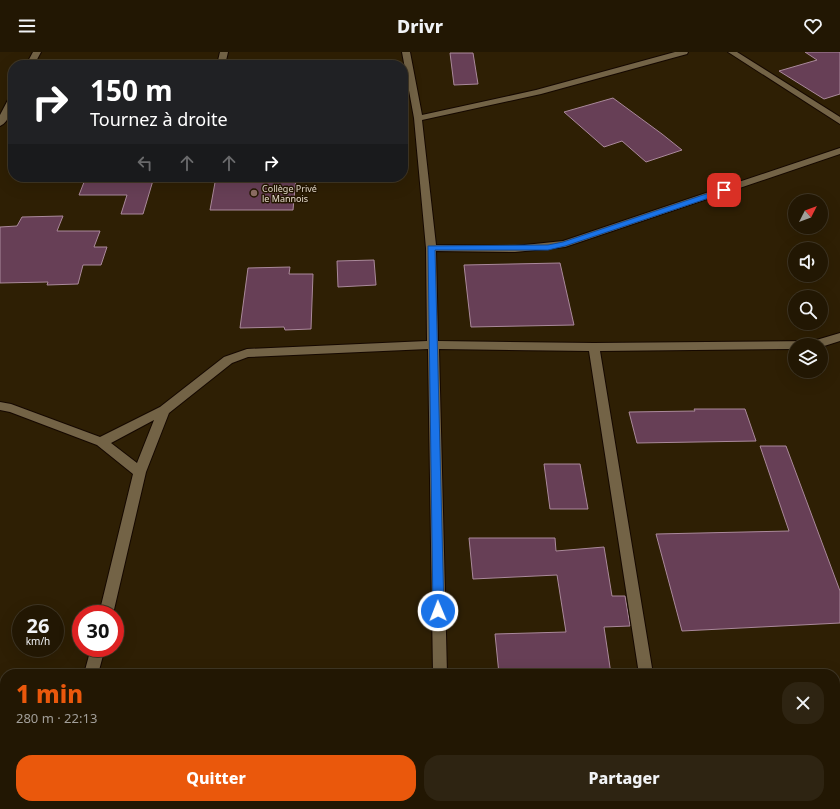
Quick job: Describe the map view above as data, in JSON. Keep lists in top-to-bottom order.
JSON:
{
  "places": ["Collège Privé le Mannois"],
  "north": "top right",
  "page": {
    "header": "Drivr",
    "turn": ["150 m", "Tournez à droite"],
    "speed": "26 km/h",
    "limit": "30",
    "heading": ["1 min", "280 m · 22:13"],
    "buttons": ["Quitter", "Partager"]
  }
}
